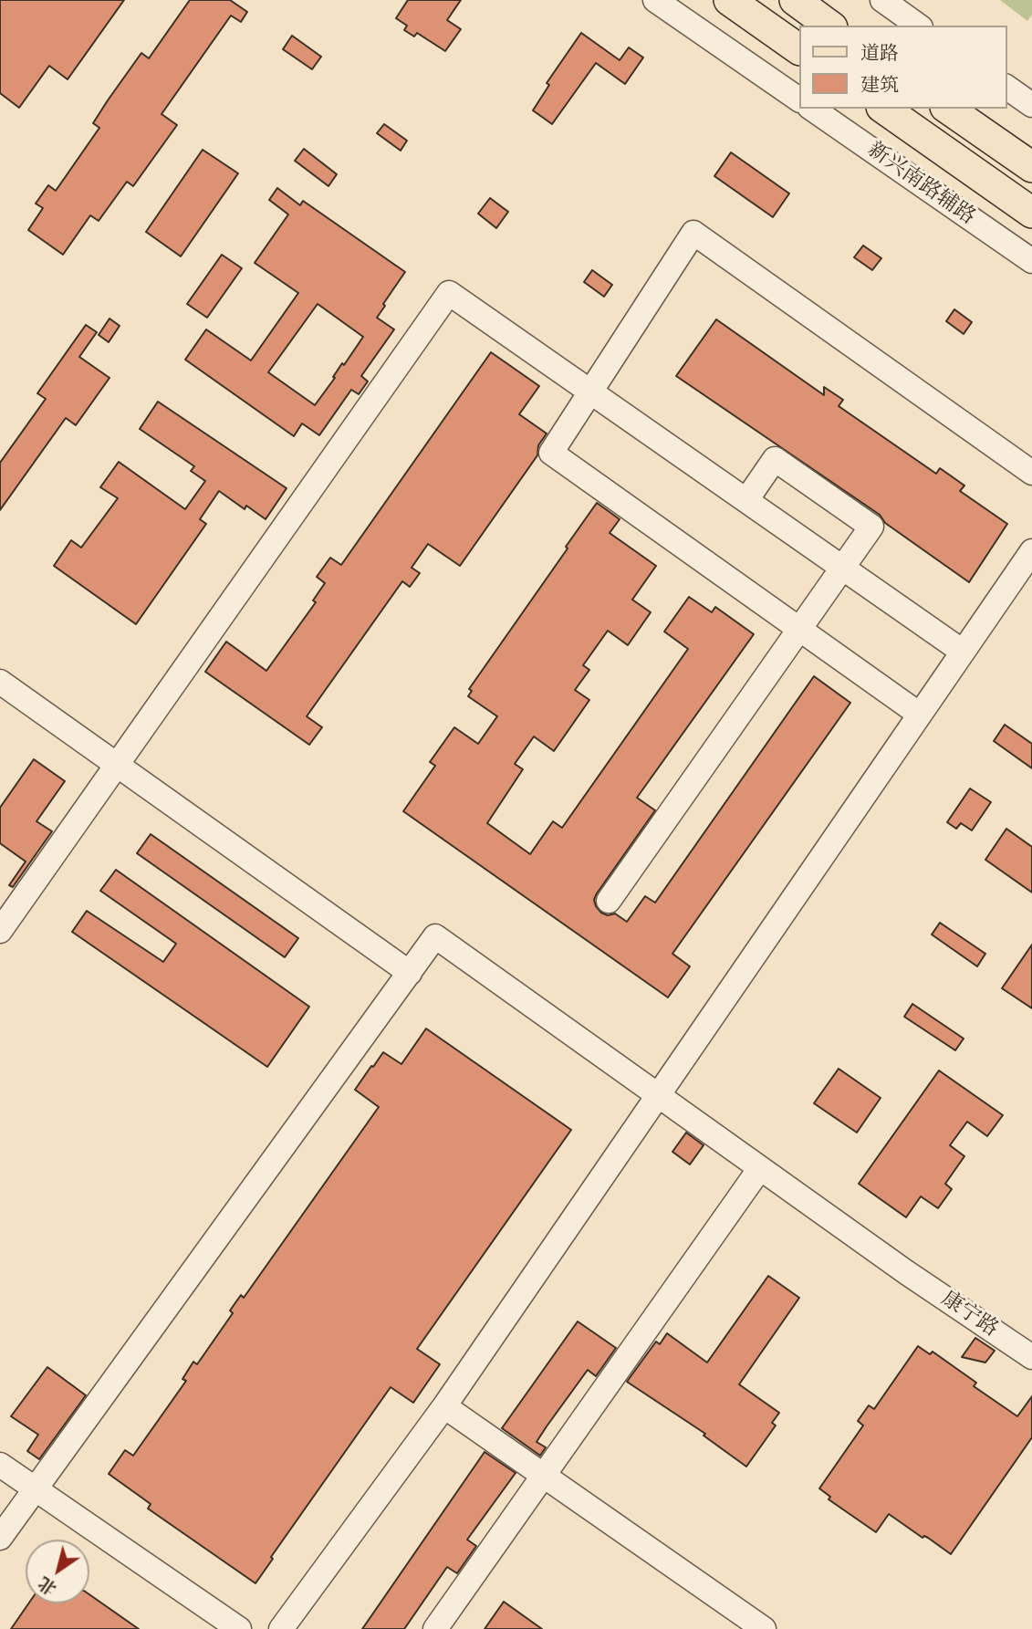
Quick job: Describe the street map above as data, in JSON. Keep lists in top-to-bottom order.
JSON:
{
  "streets": {
    "street": ["新兴南路辅路", "康宁路"]
  },
  "legend": ["道路", "建筑"],
  "north": "bottom left"
}
